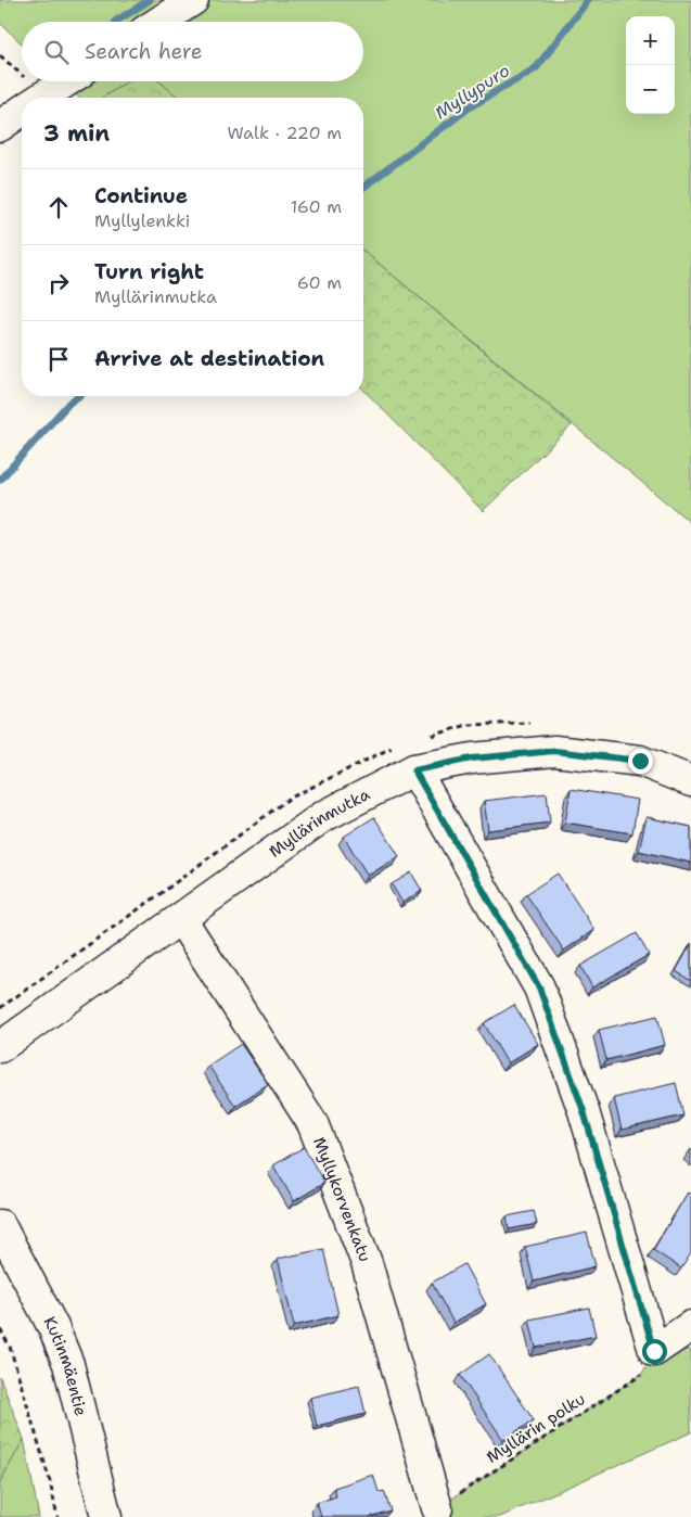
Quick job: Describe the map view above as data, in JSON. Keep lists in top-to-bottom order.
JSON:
{
  "streets": {
    "street": ["Myllärinmutka", "Myllykorvenkatu", "Kutinmäentie"],
    "path": ["Myllärin polku"]
  },
  "crossings": [
    ["Myllärinmutka", "Myllykorvenkatu"],
    ["Myllykorvenkatu", "Myllärin polku"]
  ],
  "water": ["Myllypuro"],
  "page": {
    "map_buttons": ["+", "−"],
    "search": "Search here",
    "heading": ["3 min", "Walk · 220 m"],
    "list": [
      ["Continue", "Myllylenkki", "160 m"],
      ["Turn right", "Myllärinmutka", "60 m"],
      "Arrive at destination"
    ]
  }
}
